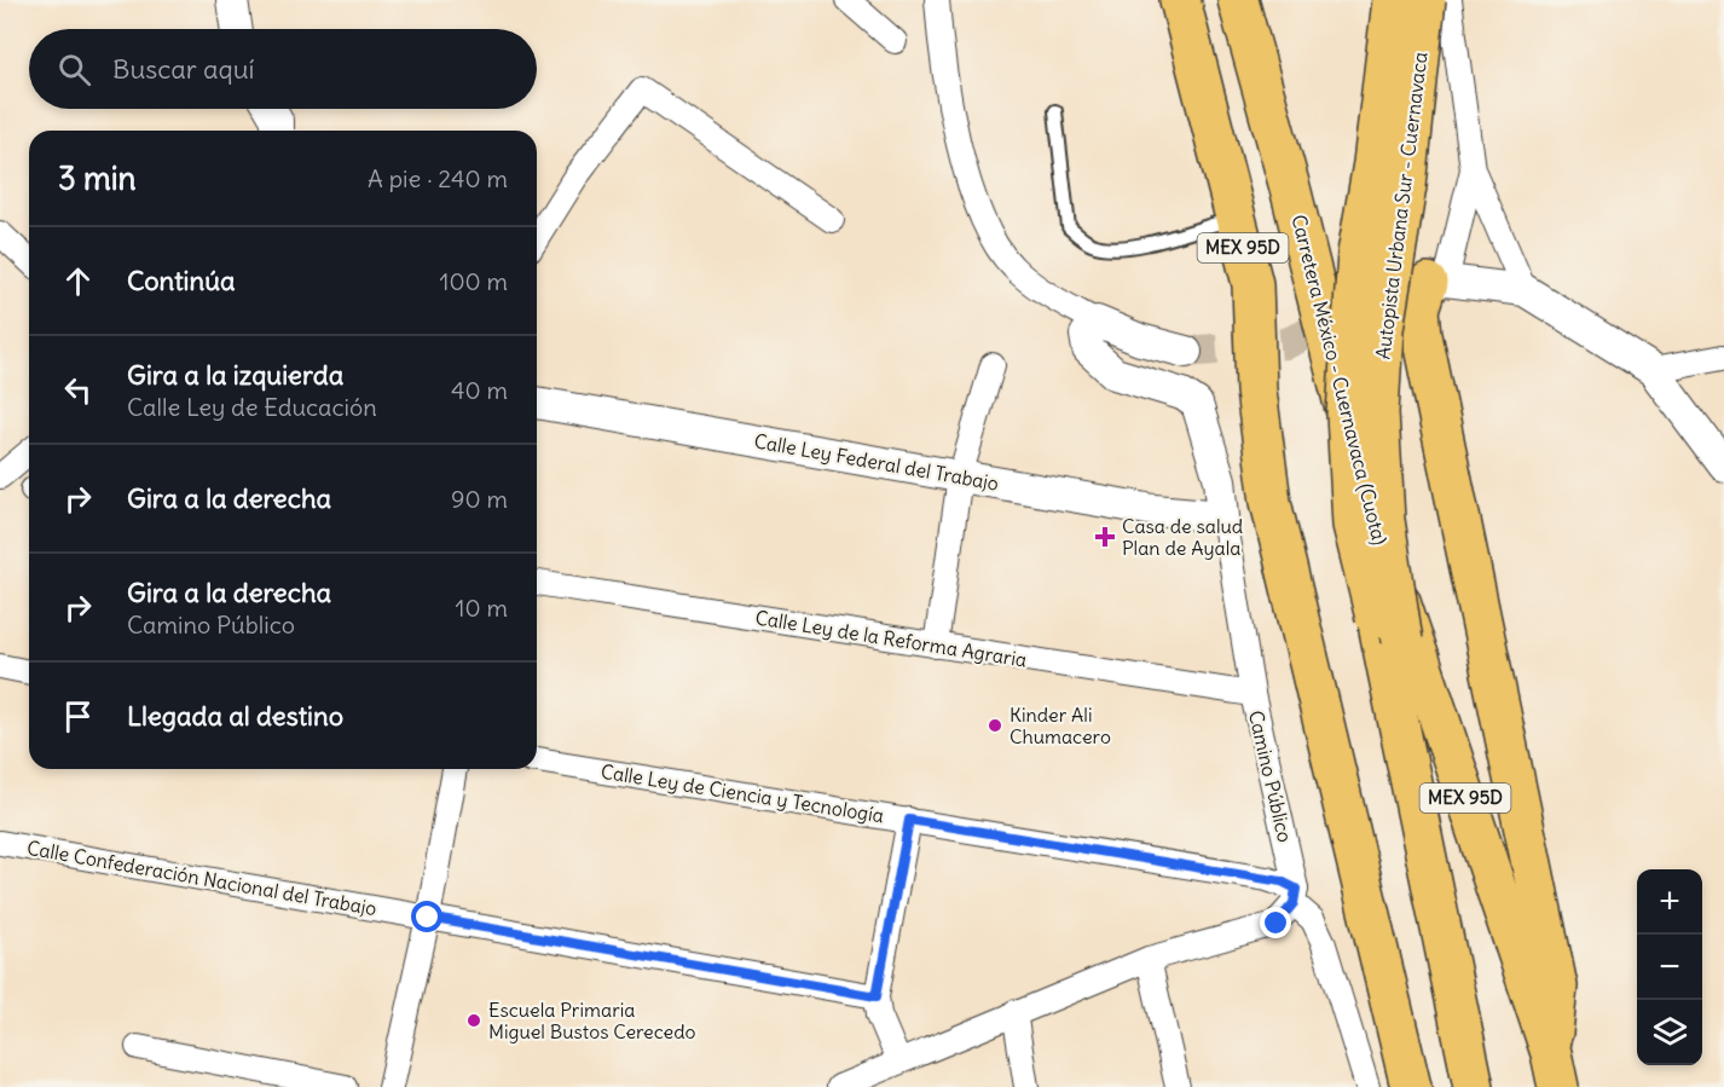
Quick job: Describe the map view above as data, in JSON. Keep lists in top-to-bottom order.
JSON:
{
  "streets": {
    "highway": ["Autopista Urbana Sur - Cuernavaca", "MEX 95D", "Carretera México - Cuernavaca (Cuota)"],
    "street": [
      "Calle Ley Federal del Trabajo",
      "Calle Ley de la Reforma Agraria",
      "Camino Público",
      "Calle Ley de Ciencia y Tecnología",
      "Calle Confederación Nacional del Trabajo"
    ]
  },
  "crossings": [
    ["Calle Ley Federal del Trabajo", "Camino Público"],
    ["Calle Ley de la Reforma Agraria", "Camino Público"],
    ["Camino Público", "Calle Ley de Ciencia y Tecnología"]
  ],
  "places": {
    "health": ["Casa de salud Plan de Ayala"],
    "other": ["Kinder Ali Chumacero", "Escuela Primaria Miguel Bustos Cerecedo"]
  },
  "page": {
    "search": "Buscar aquí",
    "heading": ["3 min", "A pie · 240 m"],
    "list": [
      ["Continúa", "100 m"],
      ["Gira a la izquierda", "Calle Ley de Educación", "40 m"],
      ["Gira a la derecha", "90 m"],
      ["Gira a la derecha", "Camino Público", "10 m"],
      "Llegada al destino"
    ],
    "map_buttons": ["+", "−"]
  }
}
